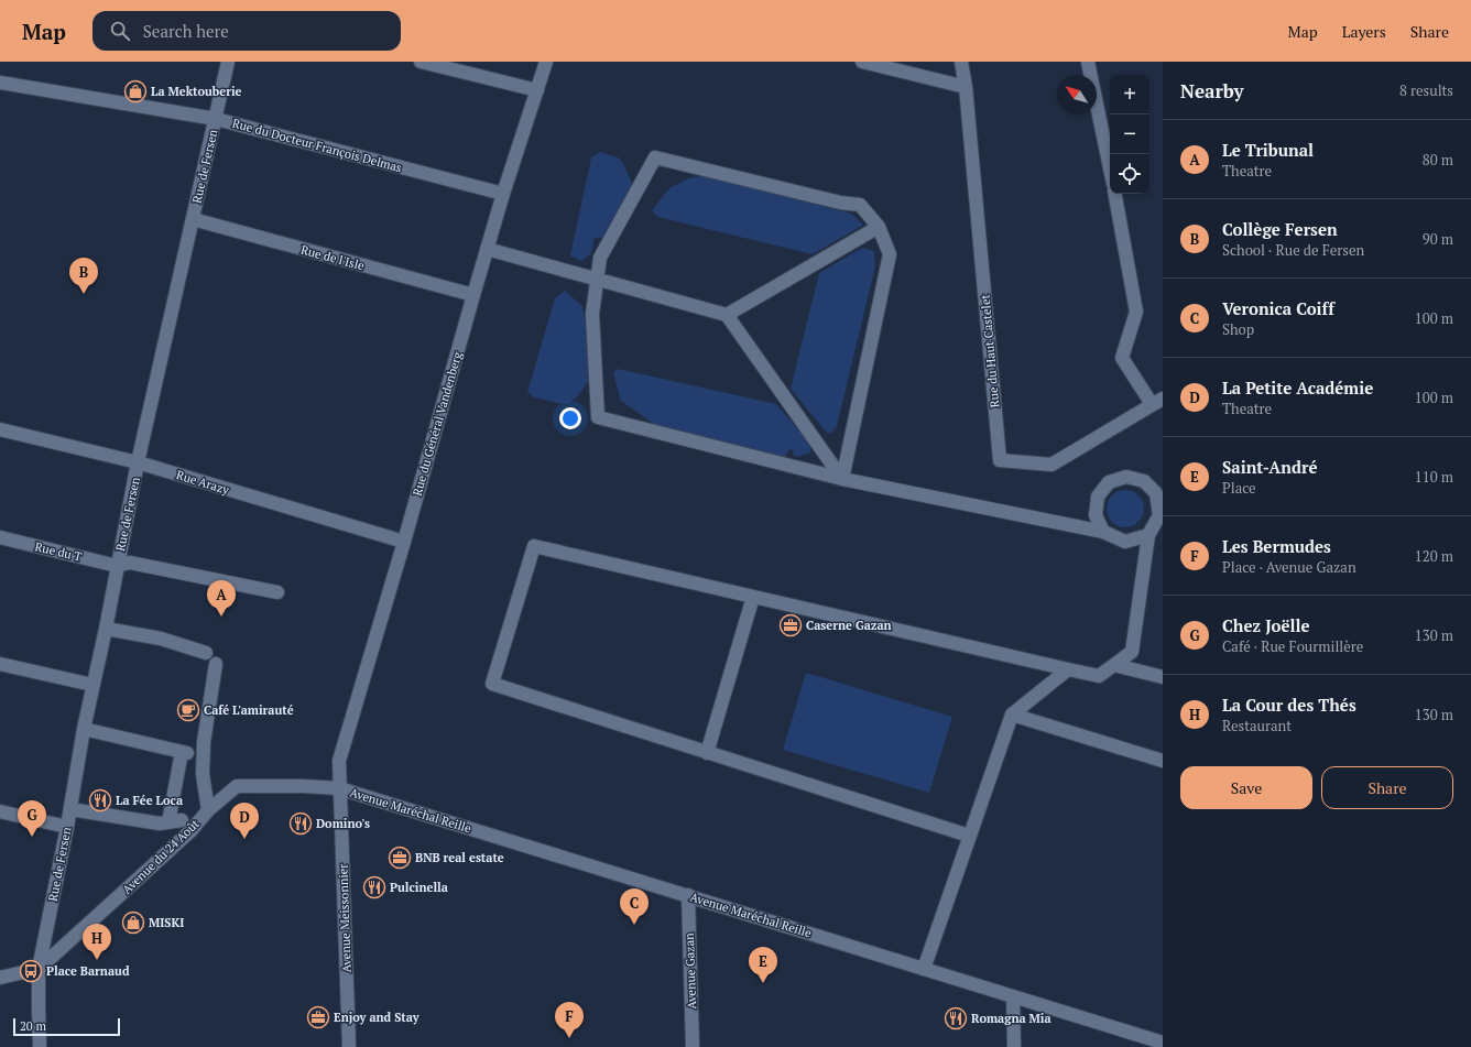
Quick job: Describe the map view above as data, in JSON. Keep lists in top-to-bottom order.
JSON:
{
  "streets": {
    "street": [
      "Rue du Docteur François Delmas",
      "Rue de Fersen",
      "Rue de l'Isle",
      "Rue du Haut Castelet",
      "Rue du Général Vandenberg",
      "Rue Arazy",
      "Rue du T",
      "Avenue Maréchal Reille",
      "Avenue du 24 Août",
      "Avenue Meissonnier",
      "Avenue Gazan"
    ]
  },
  "crossings": [
    ["Rue du Docteur François Delmas", "Rue de Fersen"],
    ["Rue du Docteur François Delmas", "Rue du Général Vandenberg"],
    ["Rue de Fersen", "Rue de l'Isle"],
    ["Rue de Fersen", "Rue Arazy"],
    ["Rue de Fersen", "Rue du T"],
    ["Rue de Fersen", "Avenue du 24 Août"],
    ["Rue de l'Isle", "Rue du Général Vandenberg"],
    ["Rue du Général Vandenberg", "Rue Arazy"],
    ["Rue du Général Vandenberg", "Avenue Maréchal Reille"],
    ["Rue du Général Vandenberg", "Avenue du 24 Août"],
    ["Rue du Général Vandenberg", "Avenue Meissonnier"],
    ["Avenue Maréchal Reille", "Avenue du 24 Août"],
    ["Avenue Maréchal Reille", "Avenue Meissonnier"],
    ["Avenue Maréchal Reille", "Avenue Gazan"],
    ["Avenue du 24 Août", "Avenue Meissonnier"]
  ],
  "places": {
    "shop": ["La Mektouberie", "MISKI"],
    "office": ["Caserne Gazan", "BNB real estate", "Enjoy and Stay"],
    "cafe": ["Café L'amirauté"],
    "restaurant": [
      "La Fée Loca",
      "Domino's",
      "Pulcinella",
      "Romagna Mia"
    ],
    "bus stop": ["Place Barnaud"]
  },
  "scale_bar": "20 m",
  "north": "top left",
  "page": {
    "header": "Map",
    "search": "Search here",
    "nav": ["Map", "Layers", "Share"],
    "heading": ["Nearby", "8 results"],
    "map_buttons": ["+", "−"],
    "list": [
      {
        "mark": "A",
        "name": "Le Tribunal",
        "note": "Theatre",
        "value": "80 m"
      },
      {
        "mark": "B",
        "name": "Collège Fersen",
        "note": "School · Rue de Fersen",
        "value": "90 m"
      },
      {
        "mark": "C",
        "name": "Veronica Coiff",
        "note": "Shop",
        "value": "100 m"
      },
      {
        "mark": "D",
        "name": "La Petite Académie",
        "note": "Theatre",
        "value": "100 m"
      },
      {
        "mark": "E",
        "name": "Saint-André",
        "note": "Place",
        "value": "110 m"
      },
      {
        "mark": "F",
        "name": "Les Bermudes",
        "note": "Place · Avenue Gazan",
        "value": "120 m"
      },
      {
        "mark": "G",
        "name": "Chez Joëlle",
        "note": "Café · Rue Fourmillère",
        "value": "130 m"
      },
      {
        "mark": "H",
        "name": "La Cour des Thés",
        "note": "Restaurant",
        "value": "130 m"
      }
    ],
    "pins": [
      "B",
      "A",
      "G",
      "D",
      "C",
      "H",
      "E",
      "F"
    ],
    "buttons": ["Save", "Share"],
    "scale": "20 m"
  }
}
